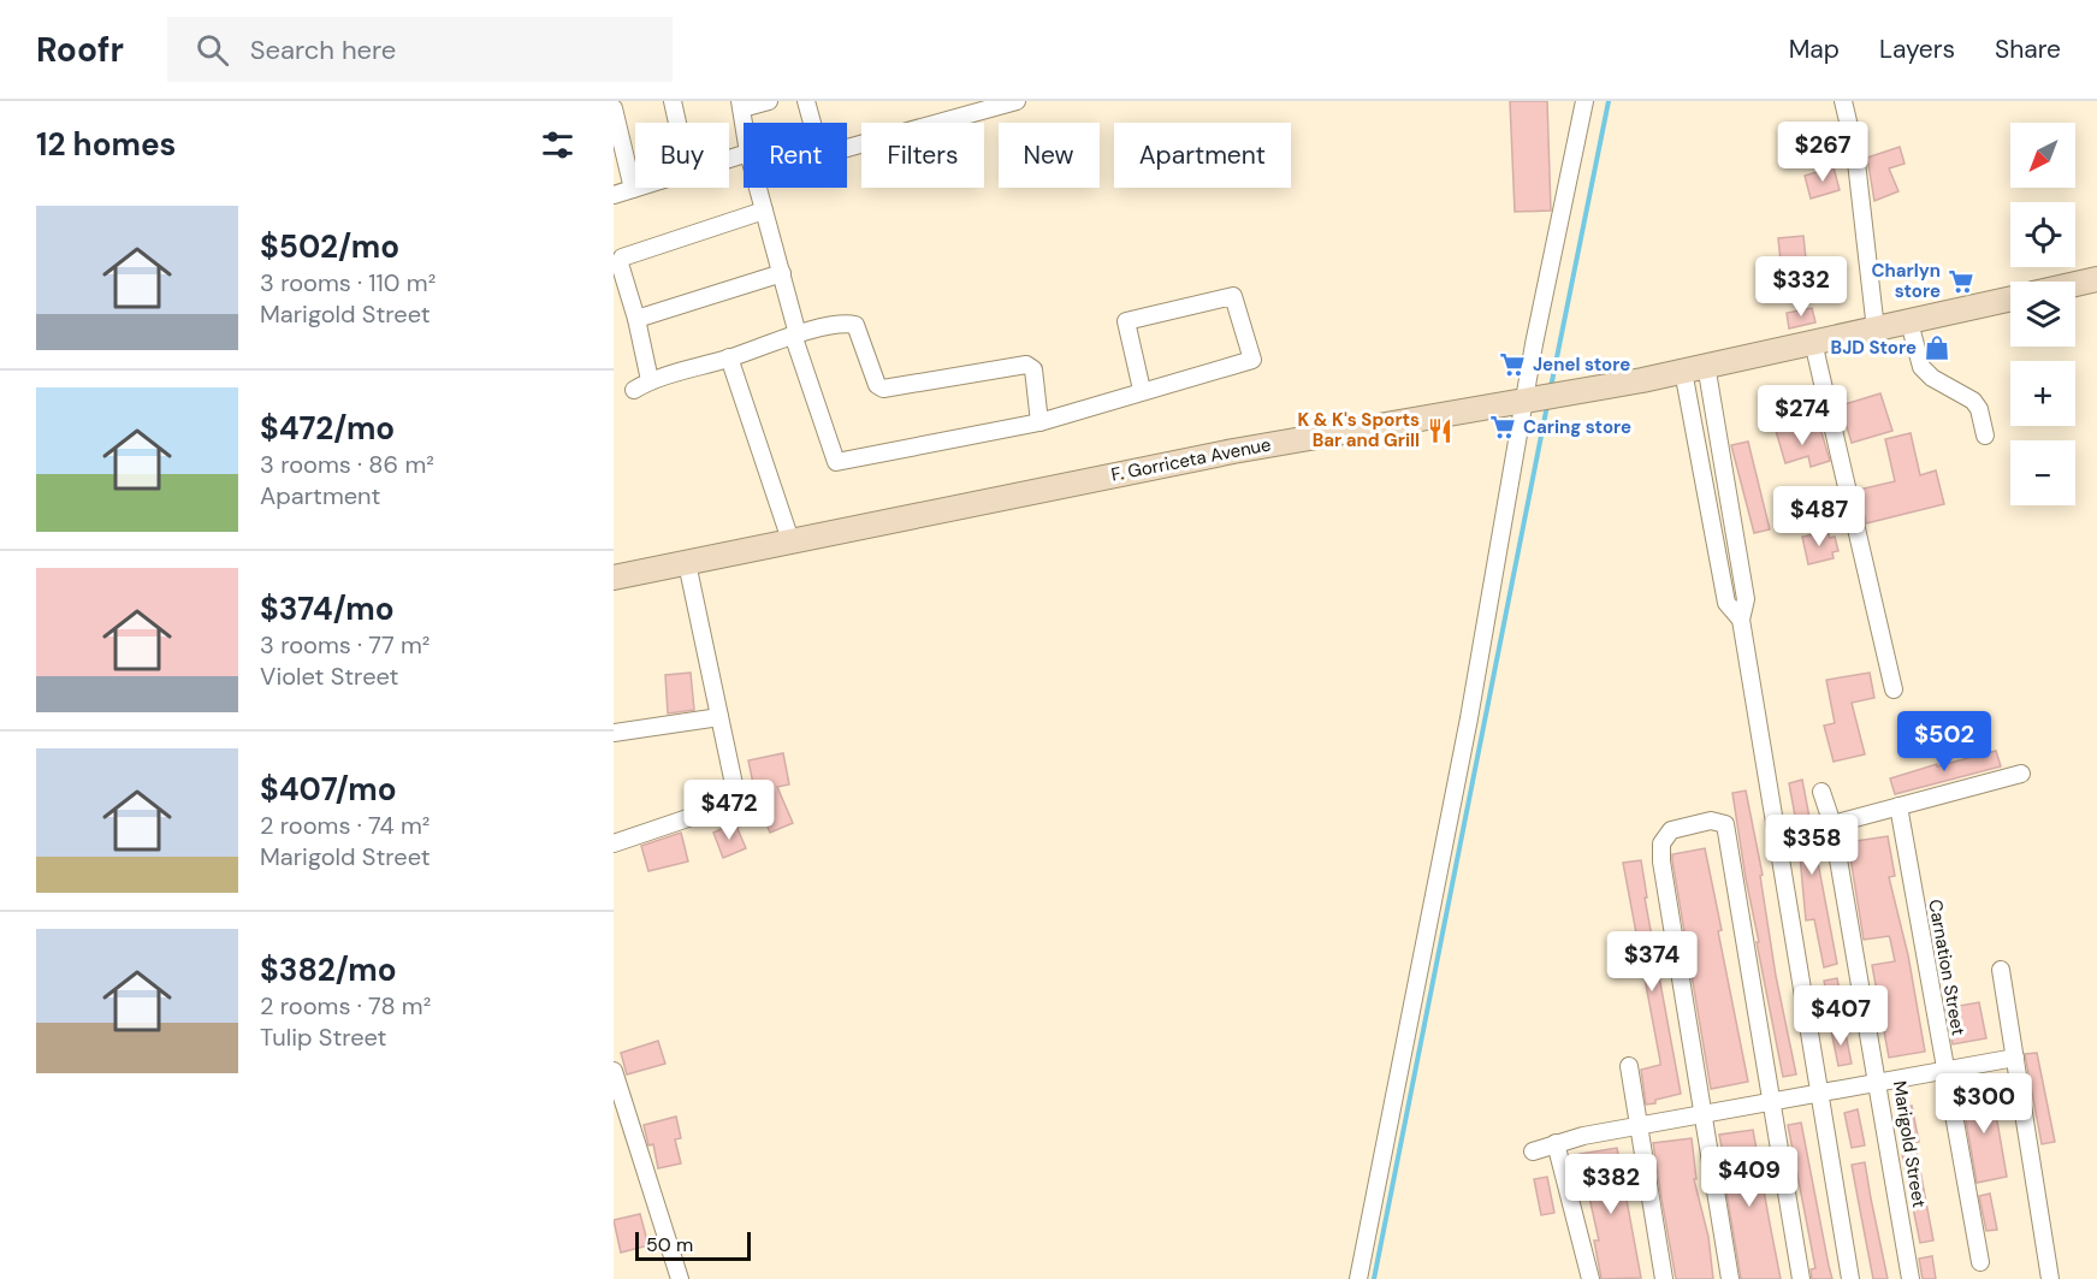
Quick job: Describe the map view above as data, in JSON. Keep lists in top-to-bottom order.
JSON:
{
  "streets": {
    "main road": ["F. Gorriceta Avenue"],
    "street": ["Carnation Street", "Marigold Street"]
  },
  "places": {
    "supermarket": ["Charlyn store", "Jenel store", "Caring store"],
    "shop": ["BJD Store"],
    "restaurant": ["K & K's Sports Bar and Grill"]
  },
  "scale_bar": "50 m",
  "north": "bottom left",
  "page": {
    "header": "Roofr",
    "search": "Search here",
    "nav": ["Map", "Layers", "Share"],
    "heading": "12 homes",
    "price": [
      "$267",
      "$332",
      "$274",
      "$487",
      "$502",
      "$472",
      "$358",
      "$374",
      "$407",
      "$300",
      "$409",
      "$382"
    ],
    "map_buttons": ["+", "−"],
    "chip": [
      "Buy",
      "Rent",
      "Filters",
      "New",
      "Apartment"
    ],
    "list": [
      {
        "name": "$502/mo",
        "note": "3 rooms · 110 m² · Marigold Street"
      },
      {
        "name": "$472/mo",
        "note": "3 rooms · 86 m² · Apartment"
      },
      {
        "name": "$374/mo",
        "note": "3 rooms · 77 m² · Violet Street"
      },
      {
        "name": "$407/mo",
        "note": "2 rooms · 74 m² · Marigold Street"
      },
      {
        "name": "$382/mo",
        "note": "2 rooms · 78 m² · Tulip Street"
      }
    ],
    "scale": "50 m"
  }
}
